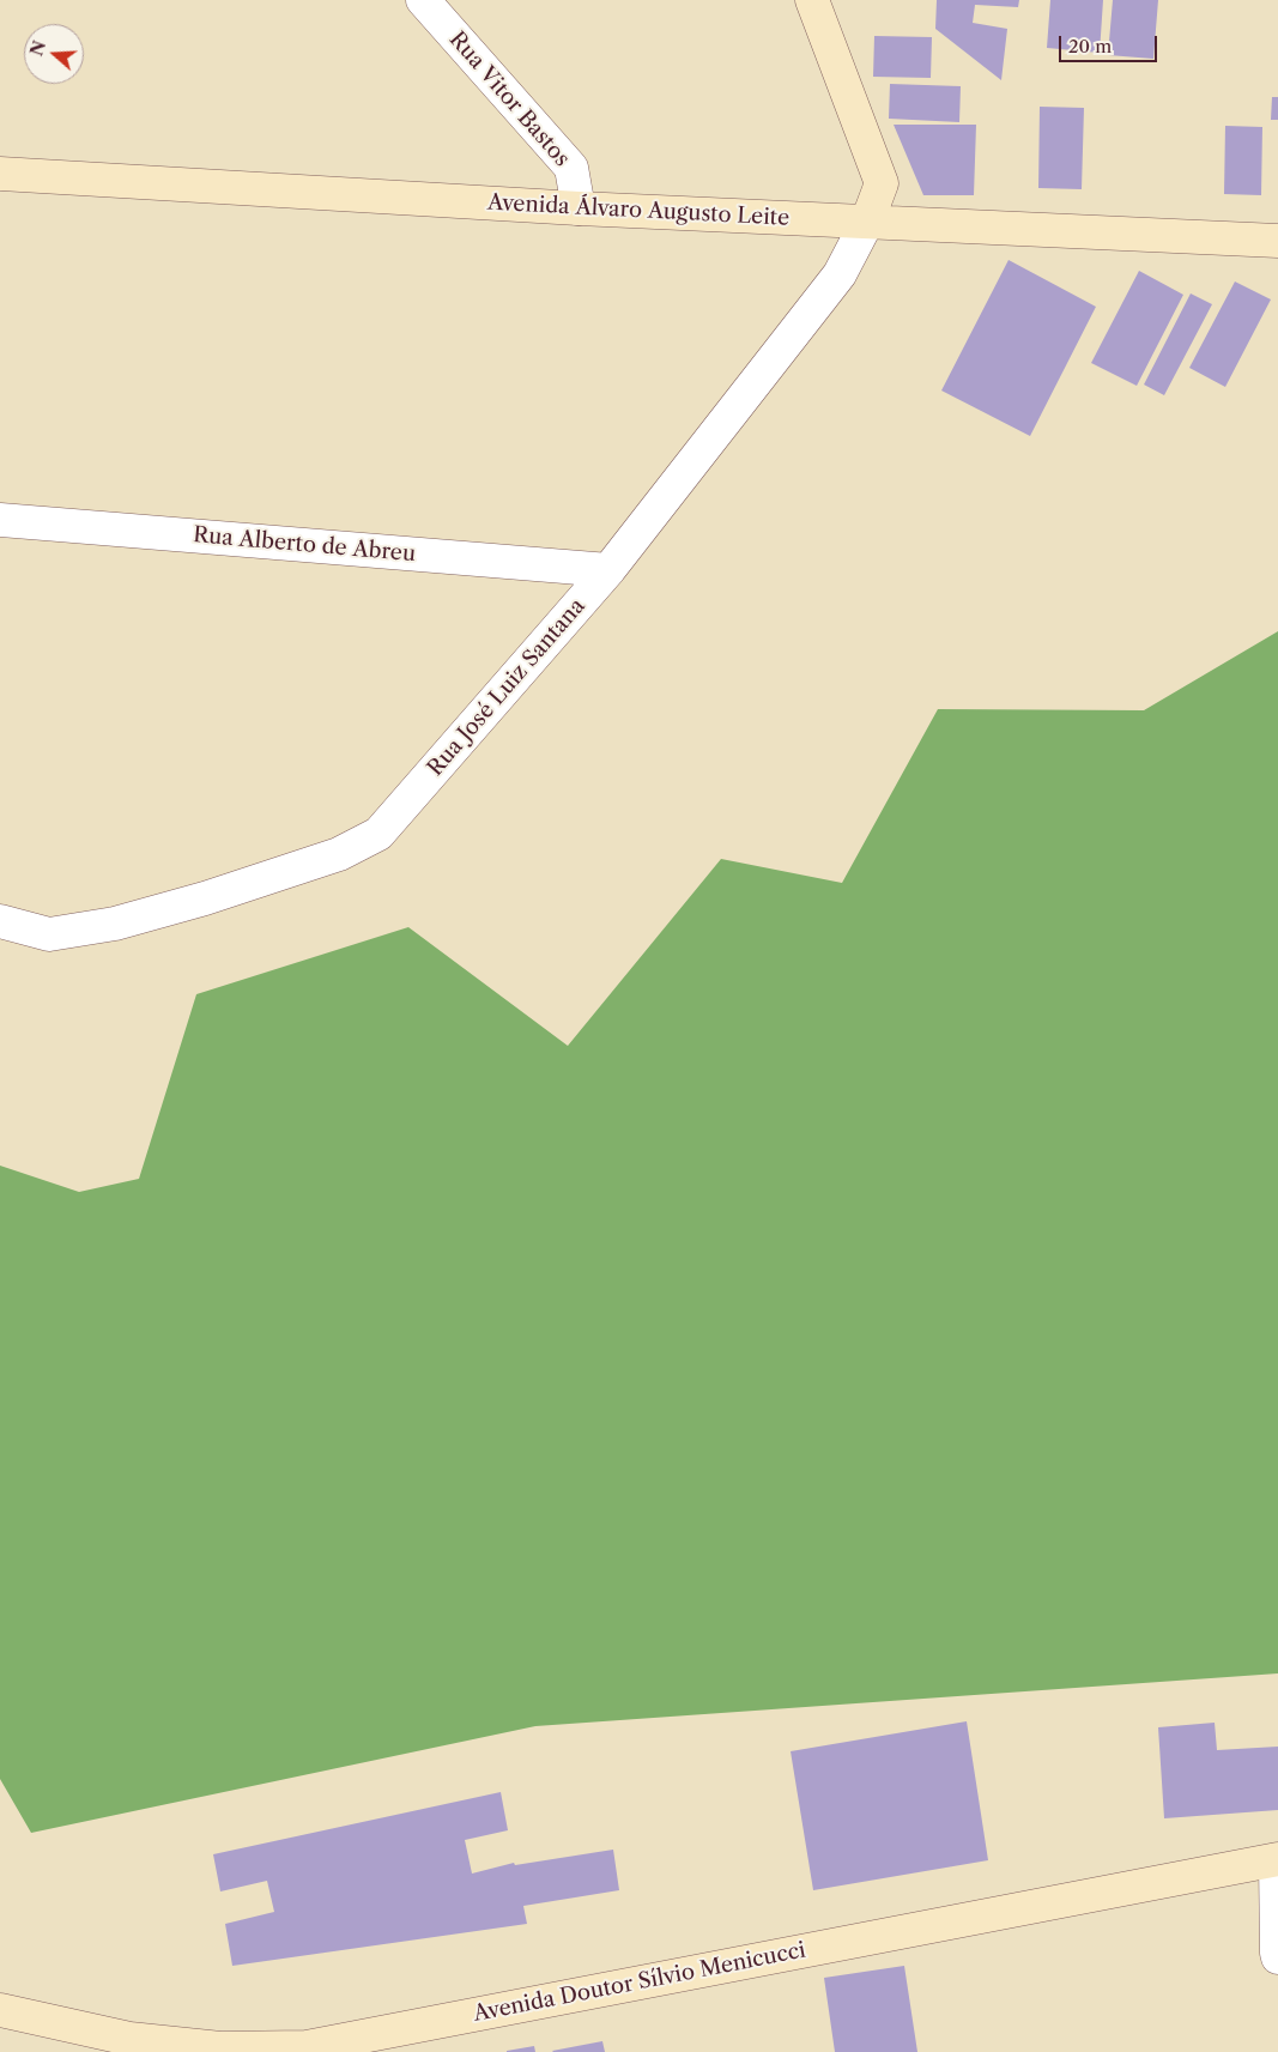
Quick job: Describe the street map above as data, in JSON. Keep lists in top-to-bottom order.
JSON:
{
  "streets": {
    "street": [
      "Rua Vitor Bastos",
      "Avenida Álvaro Augusto Leite",
      "Rua Alberto de Abreu",
      "Rua José Luiz Santana",
      "Avenida Doutor Sílvio Menicucci"
    ]
  },
  "crossings": [
    ["Rua Vitor Bastos", "Avenida Álvaro Augusto Leite"],
    ["Avenida Álvaro Augusto Leite", "Rua José Luiz Santana"],
    ["Rua Alberto de Abreu", "Rua José Luiz Santana"]
  ],
  "scale_bar": "20 m",
  "north": "left"
}
